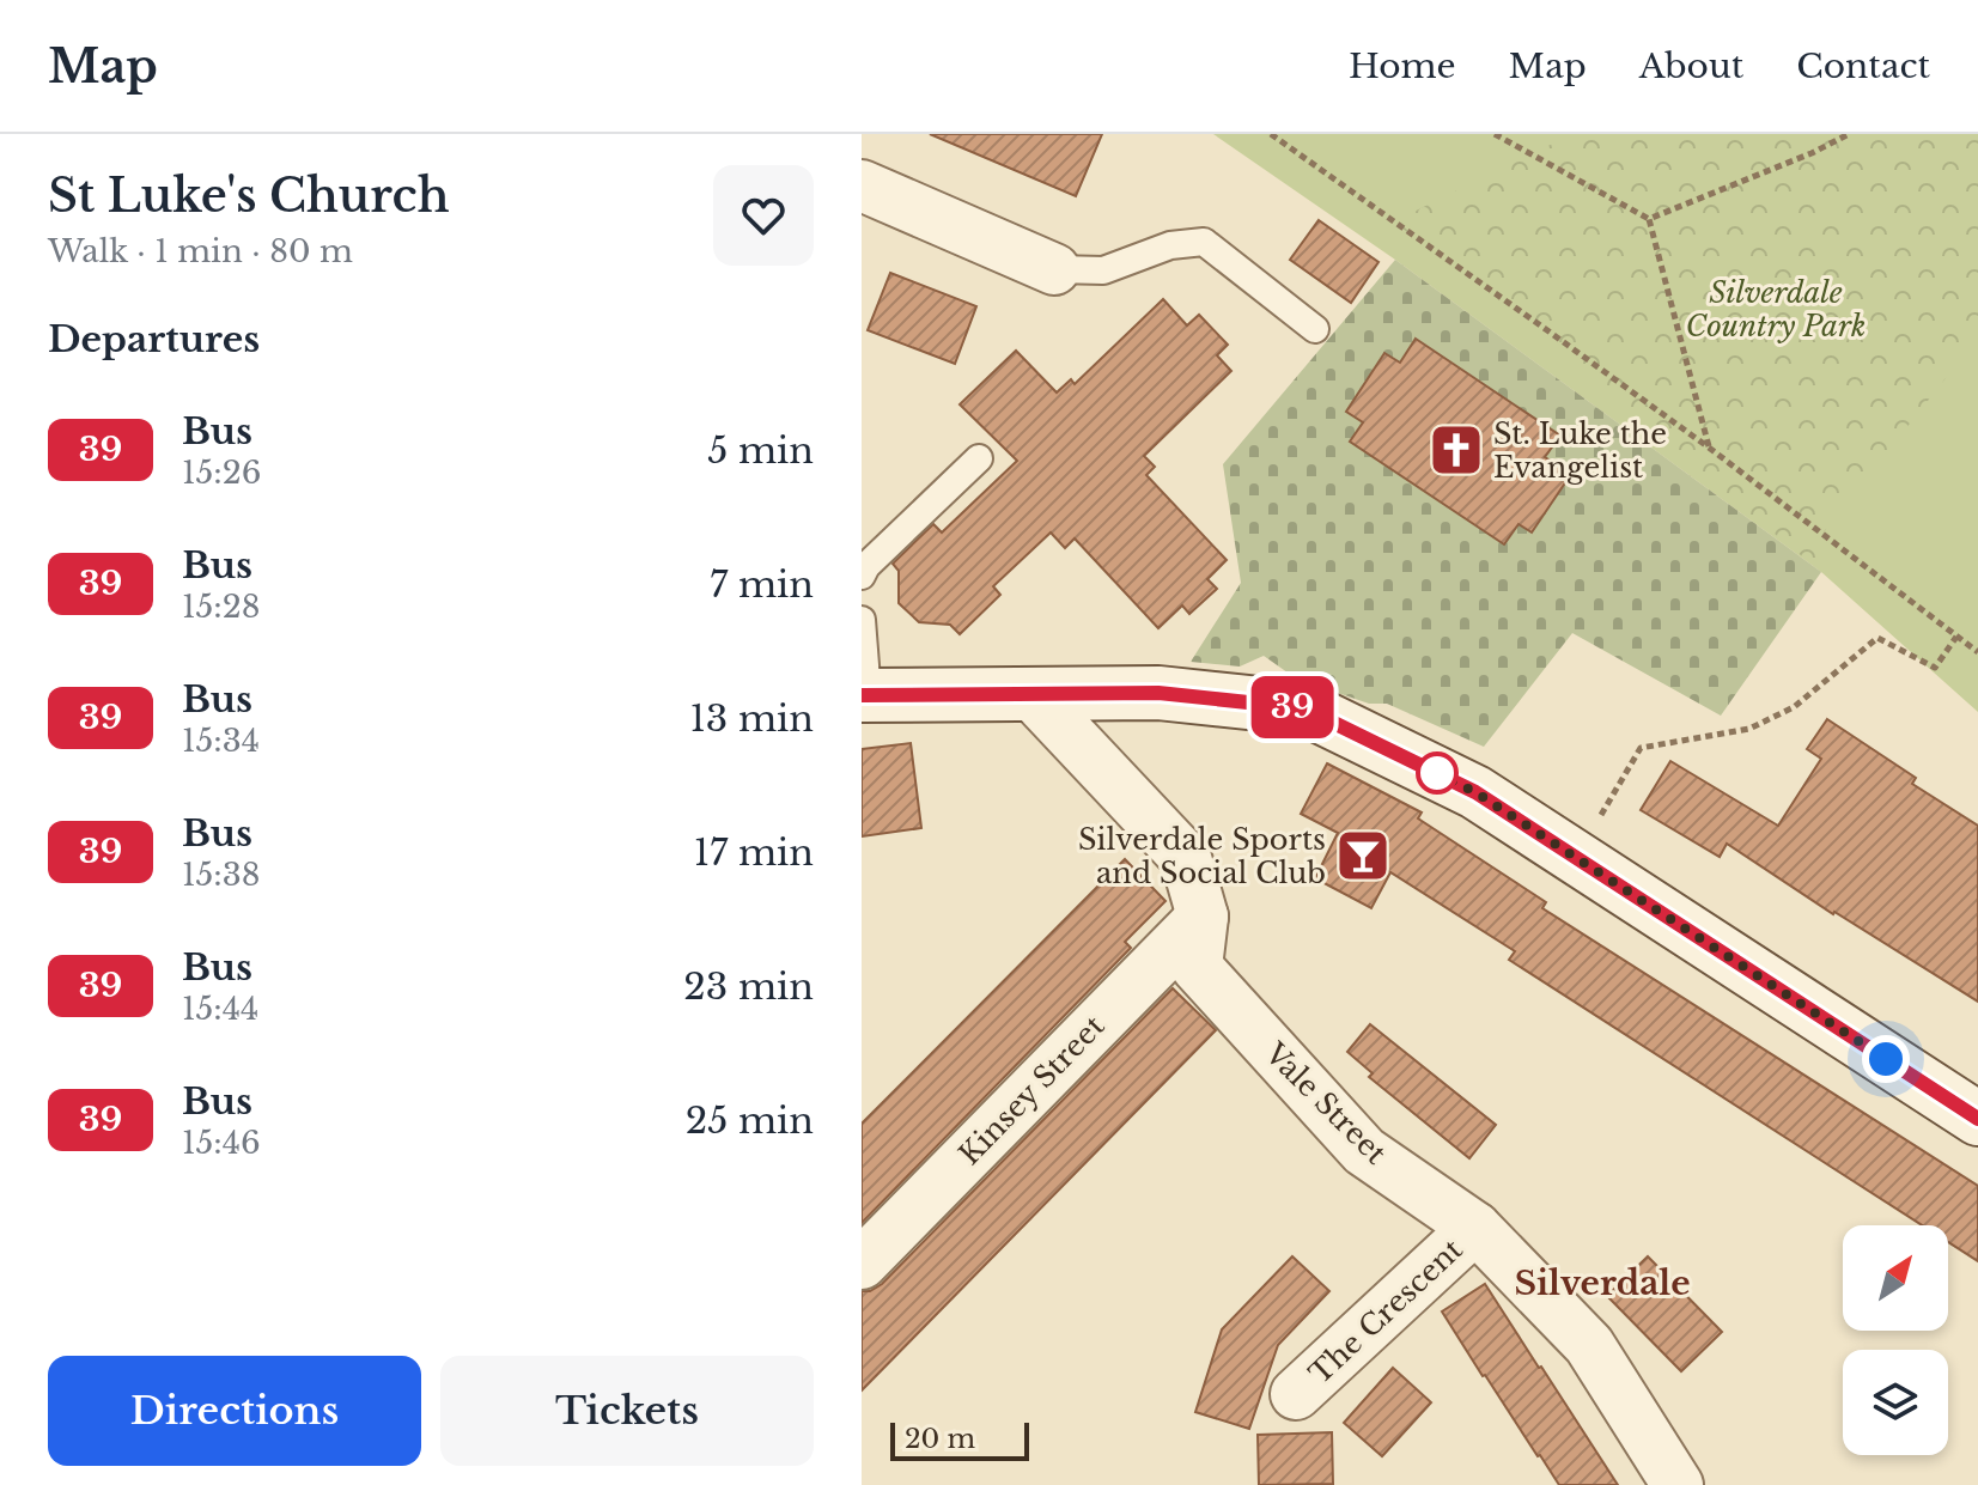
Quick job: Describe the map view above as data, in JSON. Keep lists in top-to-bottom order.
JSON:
{
  "streets": {
    "street": ["Kinsey Street", "Vale Street", "The Crescent"]
  },
  "crossings": [
    ["Kinsey Street", "Vale Street"],
    ["Vale Street", "The Crescent"]
  ],
  "districts": ["Silverdale"],
  "parks": ["Silverdale Country Park"],
  "places": {
    "church": ["St. Luke the Evangelist"],
    "bar": ["Silverdale Sports and Social Club"]
  },
  "lines": ["bus line 39"],
  "scale_bar": "20 m",
  "north": "top right",
  "page": {
    "header": "Map",
    "nav": [
      "Home",
      "Map",
      "About",
      "Contact"
    ],
    "heading": [
      ["St Luke's Church", "Walk · 1 min · 80 m"],
      "Departures"
    ],
    "on_map": "39",
    "list": [
      {
        "mark": "39",
        "name": "Bus",
        "note": "15:26",
        "value": "5 min"
      },
      {
        "mark": "39",
        "name": "Bus",
        "note": "15:28",
        "value": "7 min"
      },
      {
        "mark": "39",
        "name": "Bus",
        "note": "15:34",
        "value": "13 min"
      },
      {
        "mark": "39",
        "name": "Bus",
        "note": "15:38",
        "value": "17 min"
      },
      {
        "mark": "39",
        "name": "Bus",
        "note": "15:44",
        "value": "23 min"
      },
      {
        "mark": "39",
        "name": "Bus",
        "note": "15:46",
        "value": "25 min"
      }
    ],
    "buttons": ["Directions", "Tickets"],
    "scale": "20 m"
  }
}
